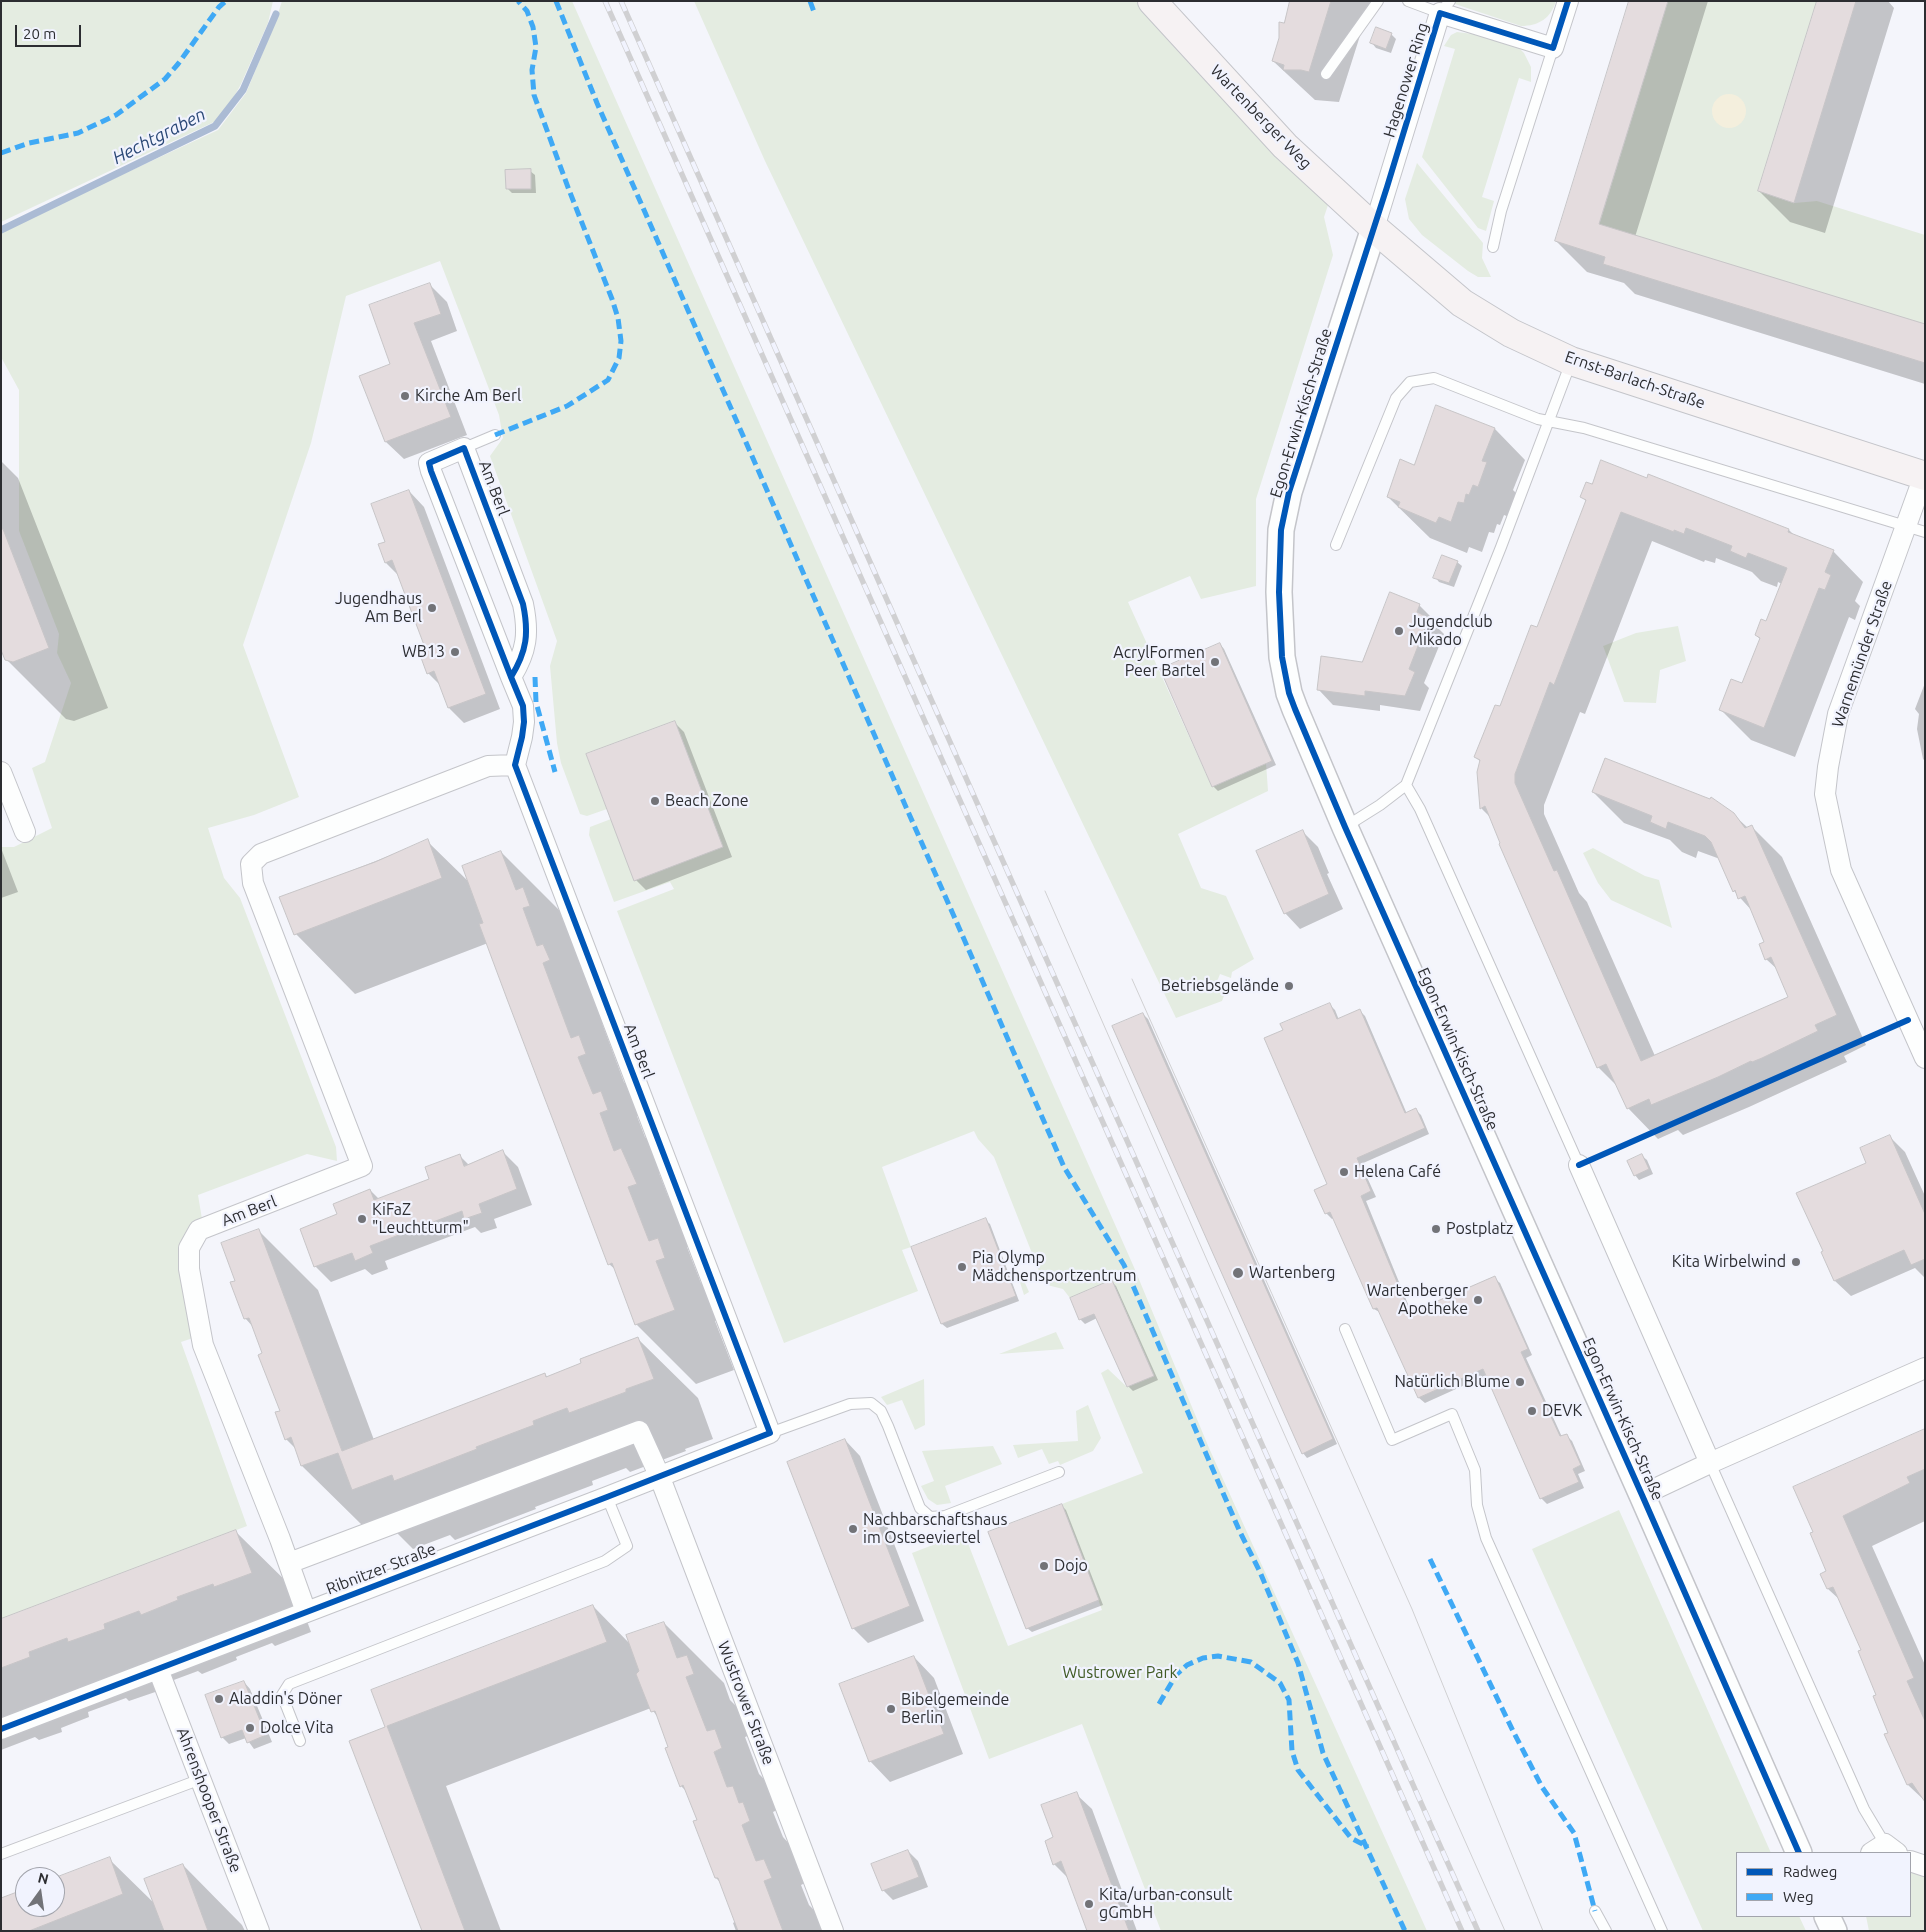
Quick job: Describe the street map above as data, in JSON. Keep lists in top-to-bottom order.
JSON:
{
  "streets": {
    "main road": ["Wartenberger Weg", "Ernst-Barlach-Straße"],
    "street": [
      "Hagenower Ring",
      "Egon-Erwin-Kisch-Straße",
      "Am Berl",
      "Warnemünder Straße",
      "Ribnitzer Straße",
      "Wustrower Straße",
      "Ahrenshooper Straße"
    ]
  },
  "crossings": [
    ["Hagenower Ring", "Wartenberger Weg"],
    ["Hagenower Ring", "Ernst-Barlach-Straße"],
    ["Hagenower Ring", "Egon-Erwin-Kisch-Straße"],
    ["Wartenberger Weg", "Ernst-Barlach-Straße"],
    ["Wartenberger Weg", "Egon-Erwin-Kisch-Straße"],
    ["Ernst-Barlach-Straße", "Egon-Erwin-Kisch-Straße"],
    ["Ernst-Barlach-Straße", "Warnemünder Straße"],
    ["Am Berl", "Ribnitzer Straße"],
    ["Ribnitzer Straße", "Wustrower Straße"],
    ["Ribnitzer Straße", "Ahrenshooper Straße"]
  ],
  "water": ["Hechtgraben"],
  "parks": ["Wustrower Park"],
  "places": [
    "Kirche Am Berl",
    "Jugendhaus Am Berl",
    "Jugendclub Mikado",
    "WB13",
    "AcrylFormen Peer Bartel",
    "Beach Zone",
    "Betriebsgelände",
    "Helena Café",
    "KiFaZ \"Leuchtturm\"",
    "Postplatz",
    "Kita Wirbelwind",
    "Pia Olymp Mädchensportzentrum",
    "Wartenberg",
    "Wartenberger Apotheke",
    "Natürlich Blume",
    "DEVK",
    "Nachbarschaftshaus im Ostseeviertel",
    "Dojo",
    "Aladdin's Döner",
    "Bibelgemeinde Berlin",
    "Dolce Vita",
    "Kita/urban-consult gGmbH"
  ],
  "legend": ["Radweg", "Weg"],
  "scale_bar": "20 m",
  "north": "top"
}
